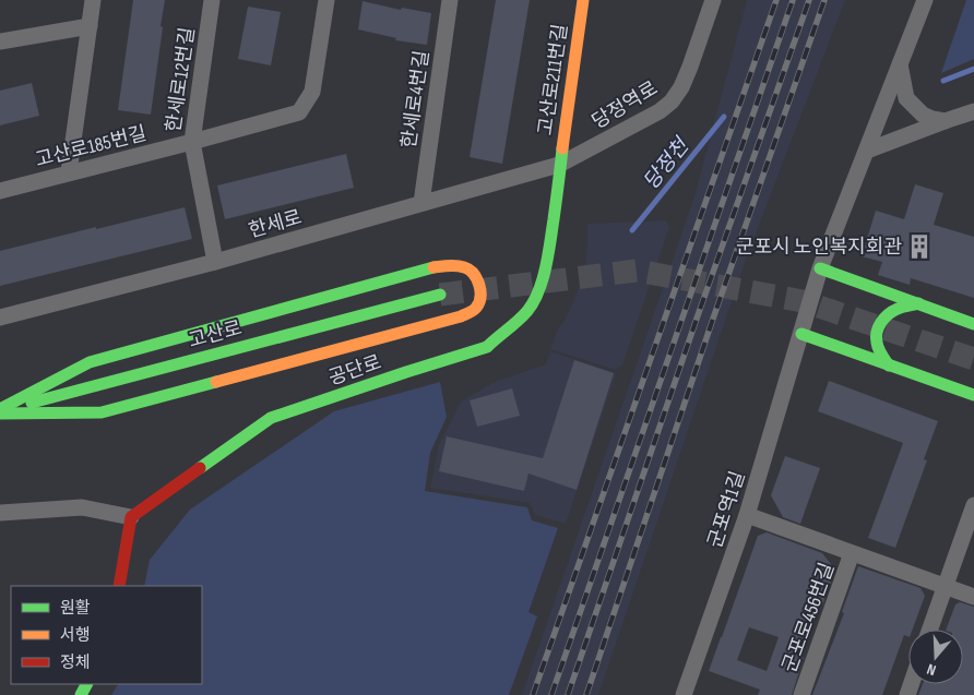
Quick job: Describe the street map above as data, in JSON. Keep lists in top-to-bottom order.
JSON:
{
  "streets": {
    "street": [
      "한세로12번길",
      "고산로211번길",
      "한세로4번길",
      "당정역로",
      "고산로185번길",
      "한세로",
      "고산로",
      "공단로",
      "군포역1길",
      "군포로456번길"
    ]
  },
  "crossings": [
    ["한세로12번길", "고산로185번길"],
    ["한세로12번길", "한세로"],
    ["고산로211번길", "당정역로"],
    ["고산로211번길", "한세로"],
    ["고산로211번길", "공단로"],
    ["한세로4번길", "한세로"],
    ["당정역로", "한세로"],
    ["당정역로", "공단로"],
    ["한세로", "공단로"],
    ["군포역1길", "군포로456번길"]
  ],
  "water": ["당정천"],
  "places": {
    "building": ["군포시 노인복지회관"]
  },
  "legend": ["원활", "서행", "정체"],
  "north": "bottom"
}
